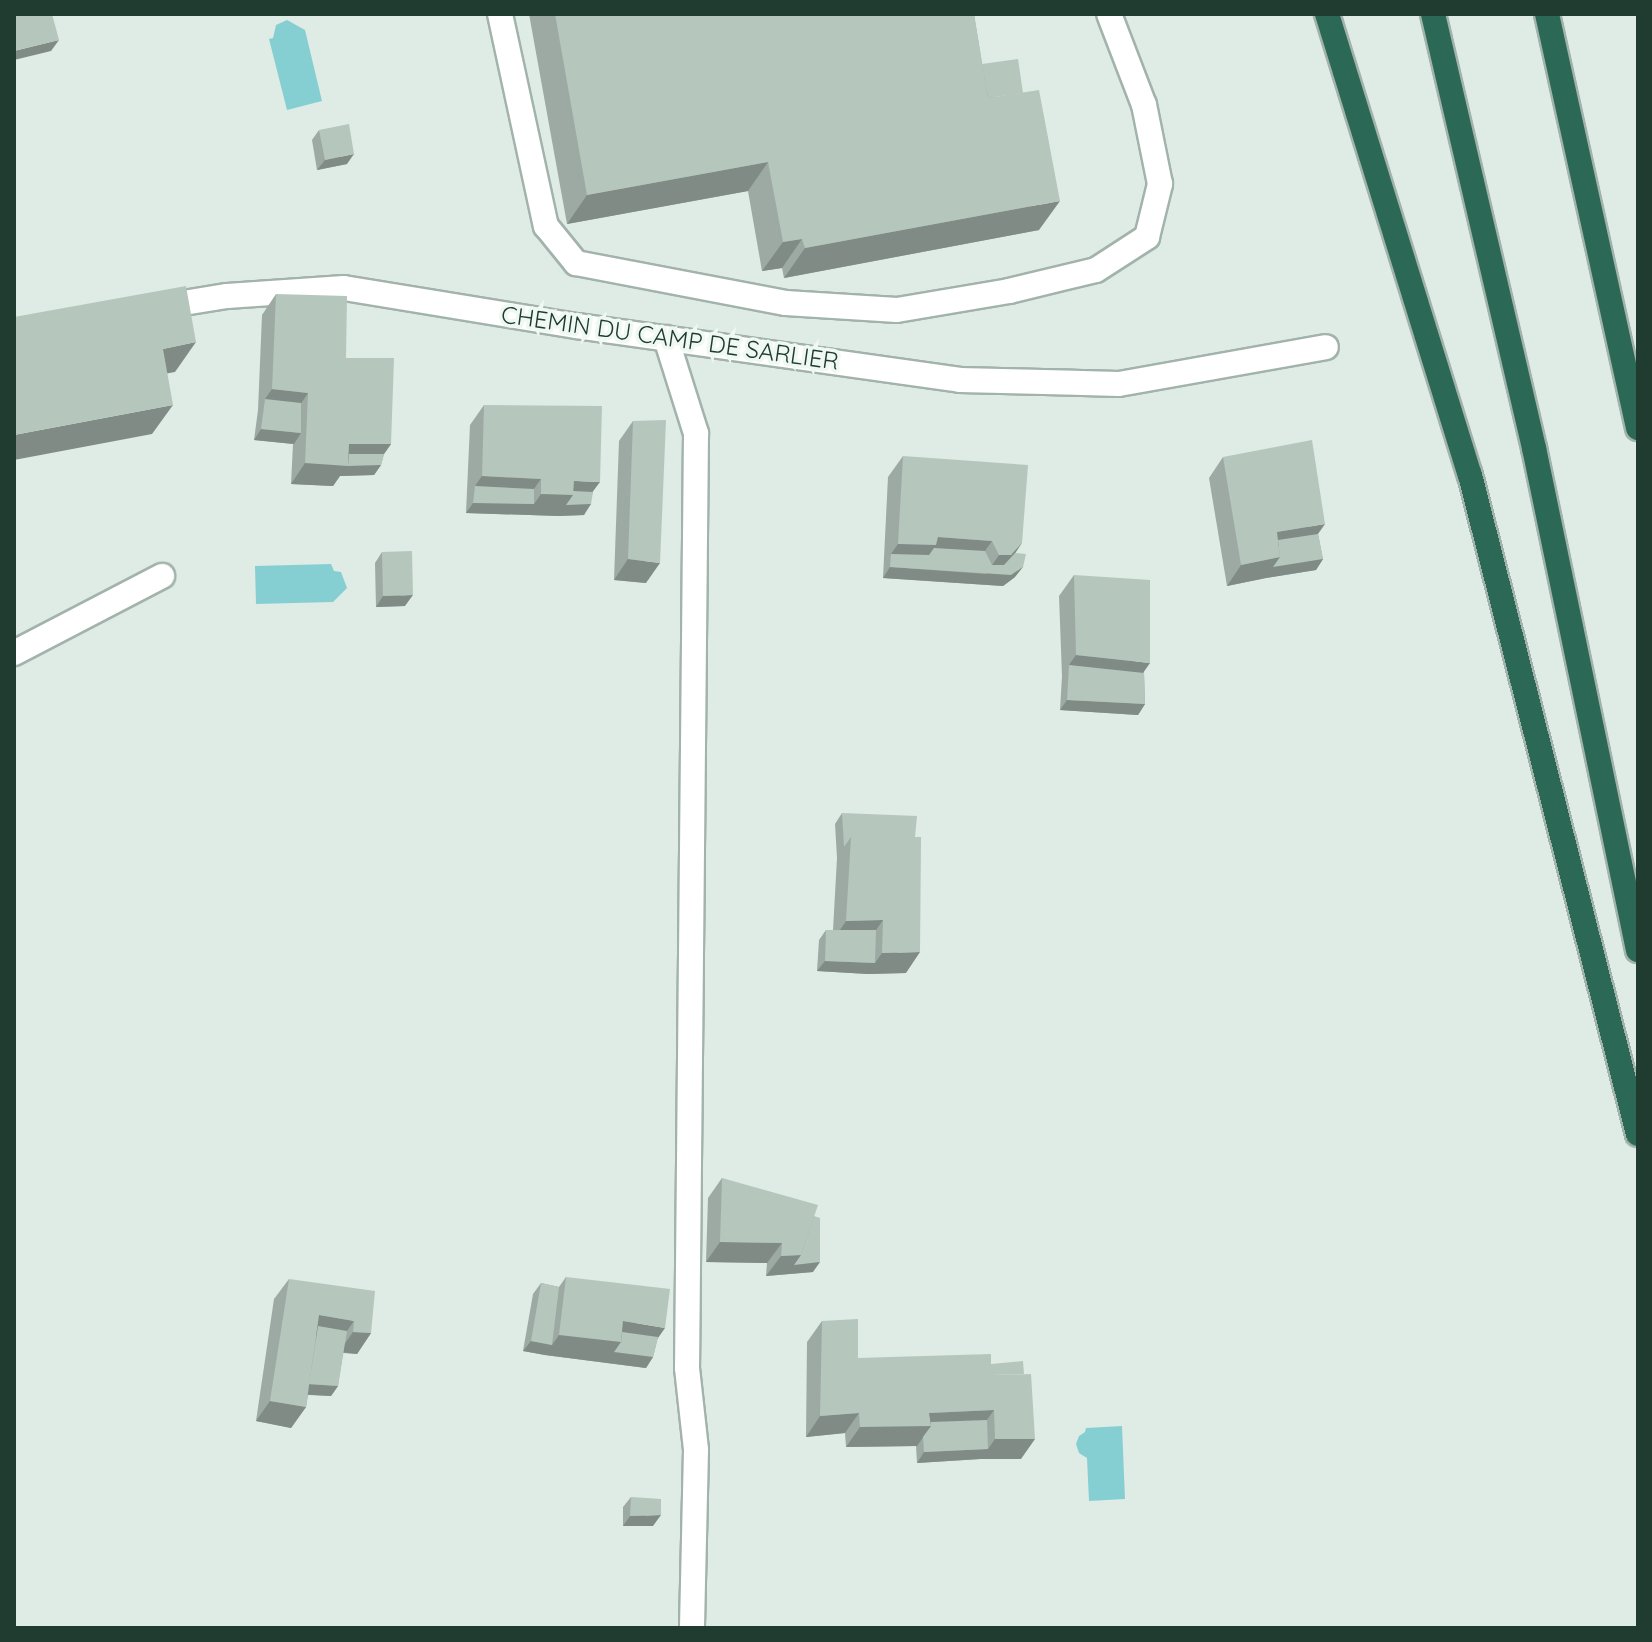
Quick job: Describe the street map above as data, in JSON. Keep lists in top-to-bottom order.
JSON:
{
  "streets": {
    "street": ["CHEMIN DU CAMP DE SARLIER"]
  }
}
